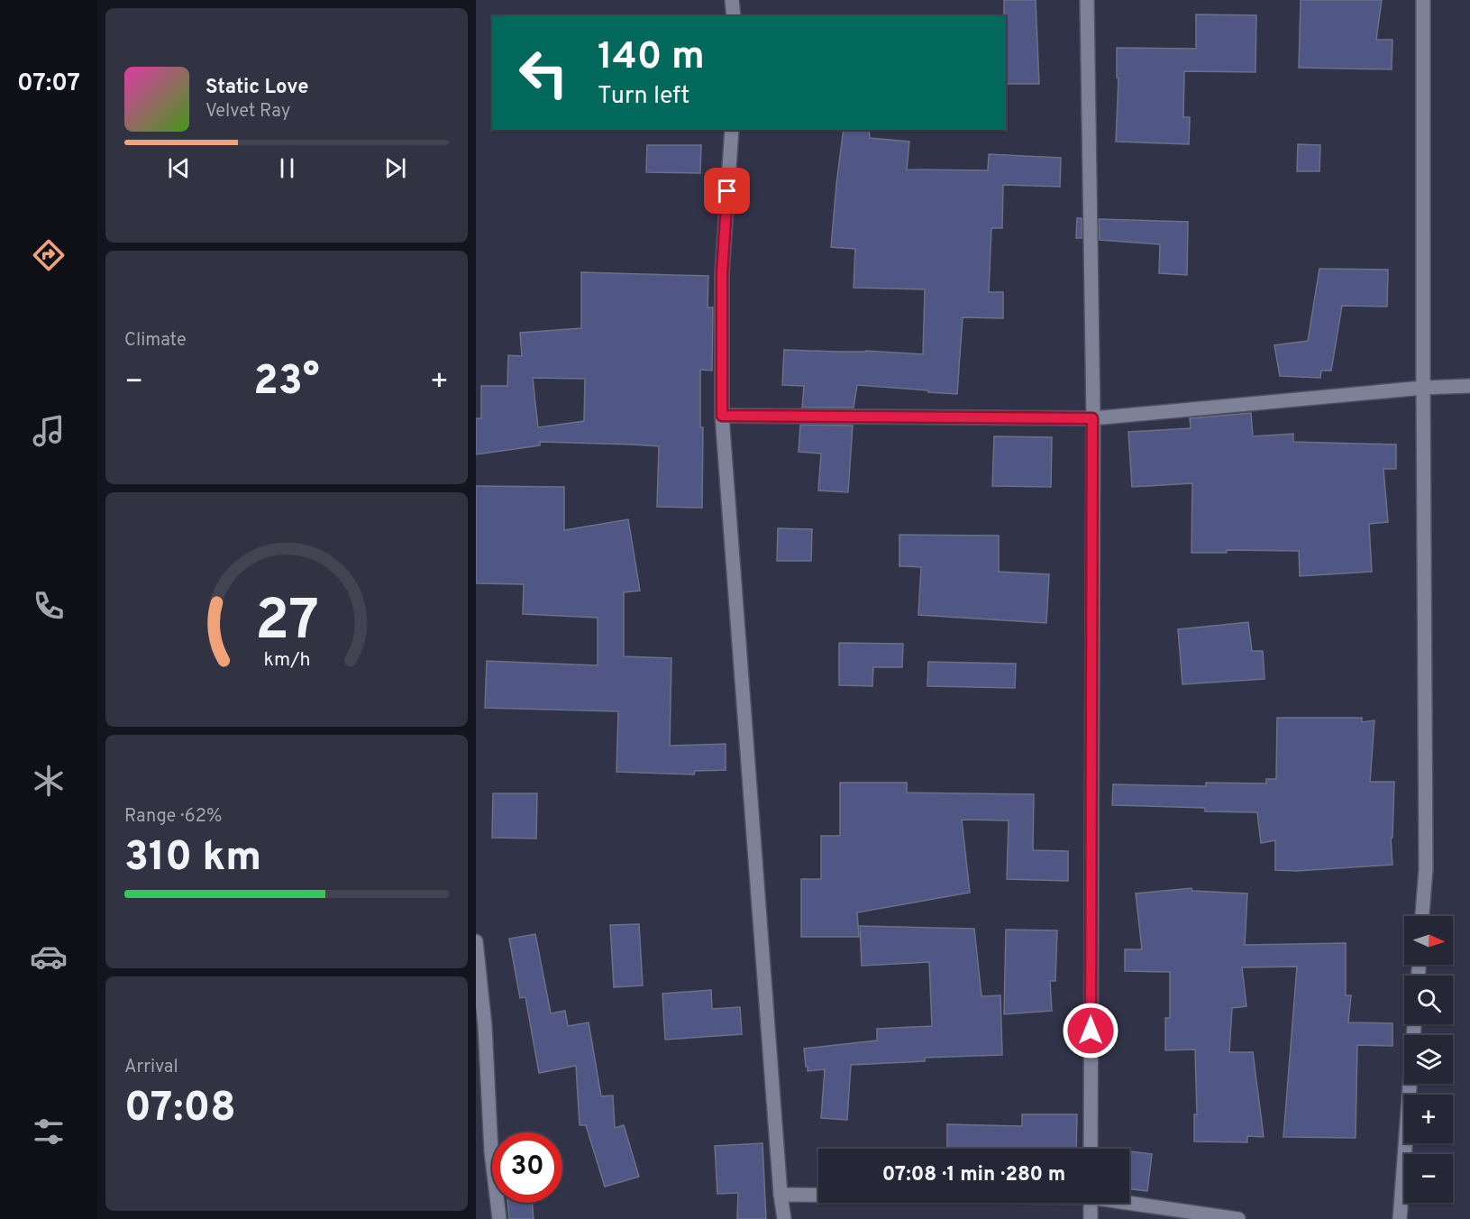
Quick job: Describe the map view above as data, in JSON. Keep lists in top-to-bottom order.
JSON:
{
  "north": "right",
  "page": {
    "tabs": "07:07",
    "turn": ["140 m", "Turn left"],
    "song": ["Static Love", "Velvet Ray"],
    "tile": [
      "Climate",
      ["Range · 62%", "310 km"],
      ["Arrival", "07:08"]
    ],
    "heat": ["−", "23°", "+"],
    "map_buttons": ["+", "−"],
    "limit": "30",
    "trip": "07:08 · 1 min · 280 m",
    "gauge": ["27", "km/h"]
  }
}
